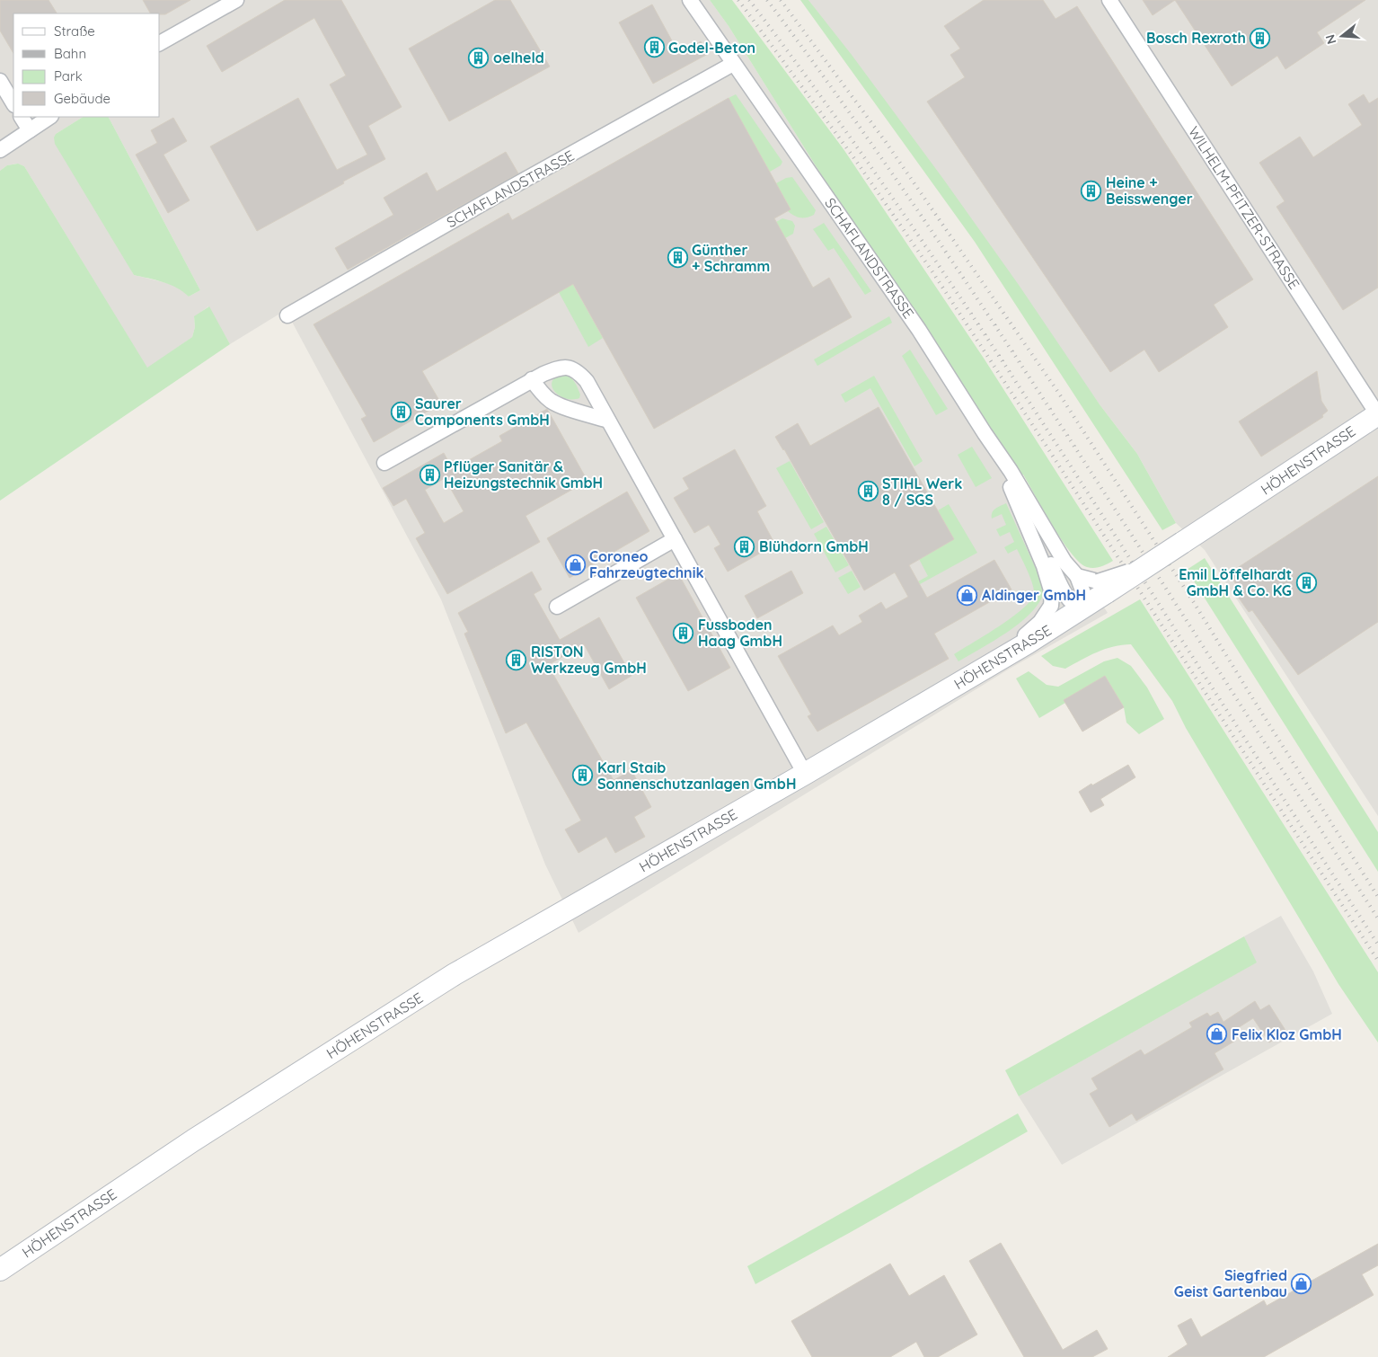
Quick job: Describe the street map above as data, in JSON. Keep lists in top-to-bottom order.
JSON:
{
  "streets": {
    "main road": ["HÖHENSTRASSE"],
    "street": ["SCHAFLANDSTRASSE", "WILHELM-PFITZER-STRASSE"]
  },
  "crossings": [
    ["SCHAFLANDSTRASSE", "HÖHENSTRASSE"],
    ["WILHELM-PFITZER-STRASSE", "HÖHENSTRASSE"]
  ],
  "places": {
    "building": [
      "Bosch Rexroth",
      "Godel-Beton",
      "oelheld",
      "Heine + Beisswenger",
      "Günther + Schramm",
      "Saurer Components GmbH",
      "Pflüger Sanitär & Heizungstechnik GmbH",
      "STIHL Werk 8 / SGS",
      "Blühdorn GmbH",
      "Emil Löffelhardt GmbH & Co. KG",
      "Fussboden Haag GmbH",
      "RISTON Werkzeug GmbH",
      "Karl Staib Sonnenschutzanlagen GmbH"
    ],
    "shop": [
      "Coroneo Fahrzeugtechnik",
      "Aldinger GmbH",
      "Felix Kloz GmbH",
      "Siegfried Geist Gartenbau"
    ]
  },
  "legend": [
    "Straße",
    "Bahn",
    "Park",
    "Gebäude"
  ],
  "north": "left"
}
